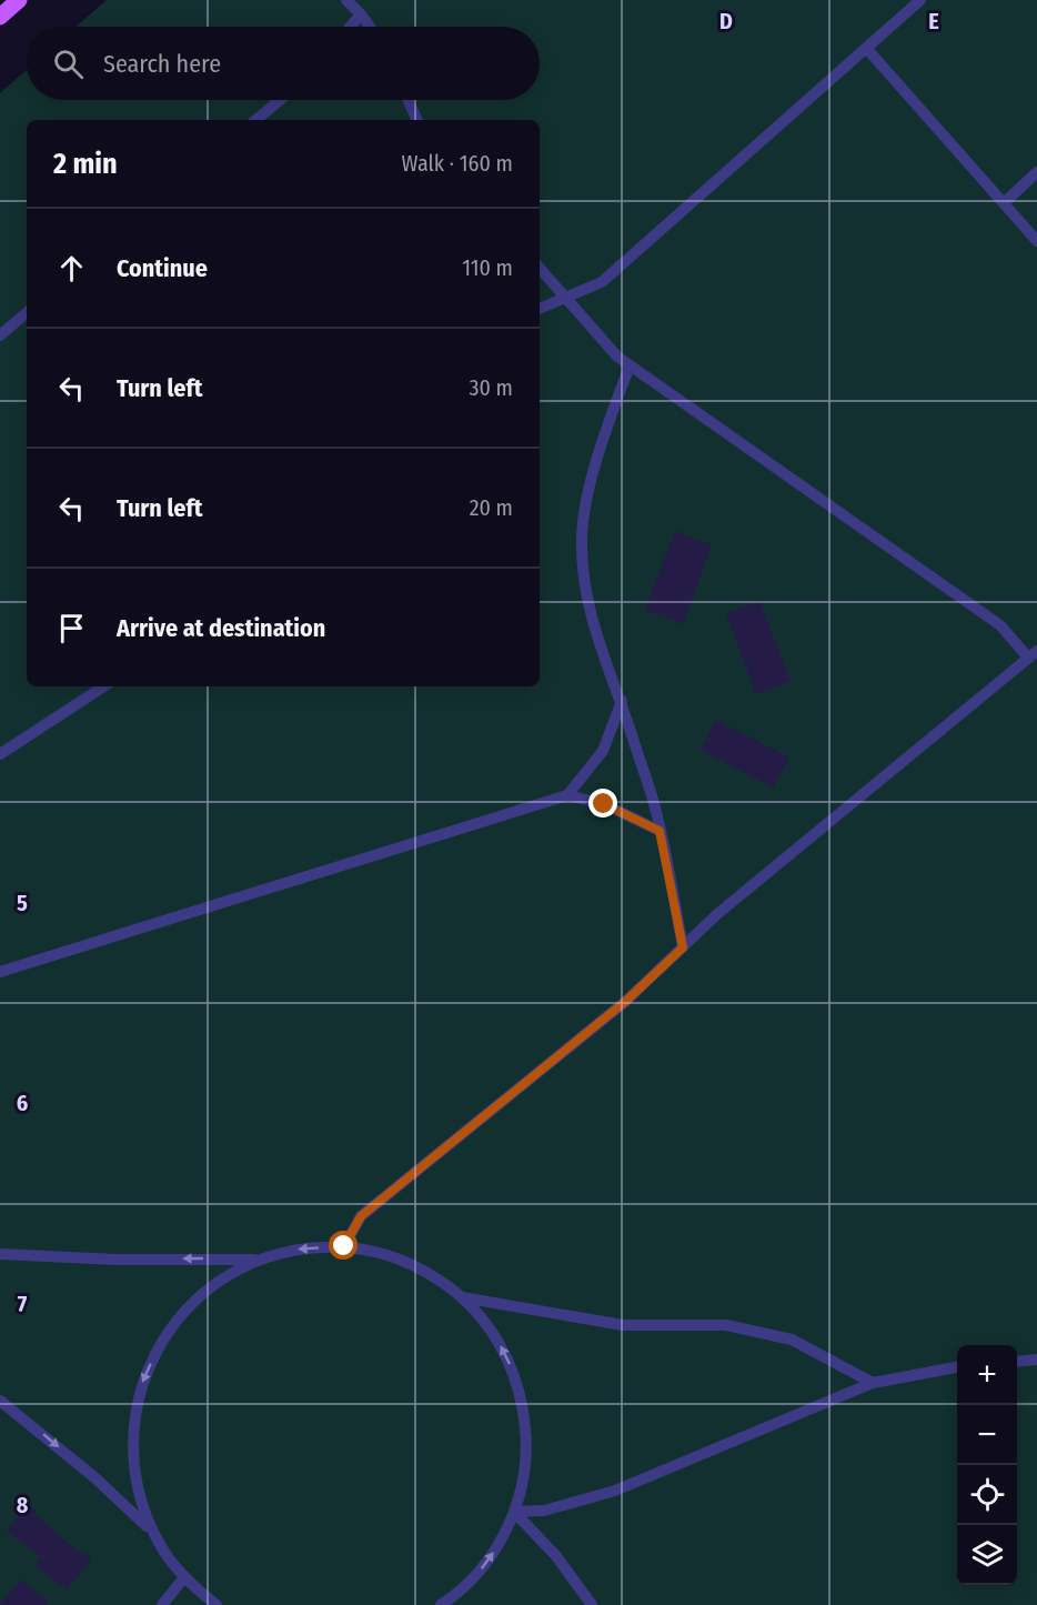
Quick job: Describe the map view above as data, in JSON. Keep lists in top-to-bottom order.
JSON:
{
  "page": {
    "search": "Search here",
    "heading": ["2 min", "Walk · 160 m"],
    "list": [
      ["Continue", "110 m"],
      ["Turn left", "30 m"],
      ["Turn left", "20 m"],
      "Arrive at destination"
    ],
    "map_buttons": ["+", "−"]
  },
  "grid": {
    "columns": ["D", "E"],
    "rows": [
      "5",
      "6",
      "7",
      "8"
    ]
  }
}
